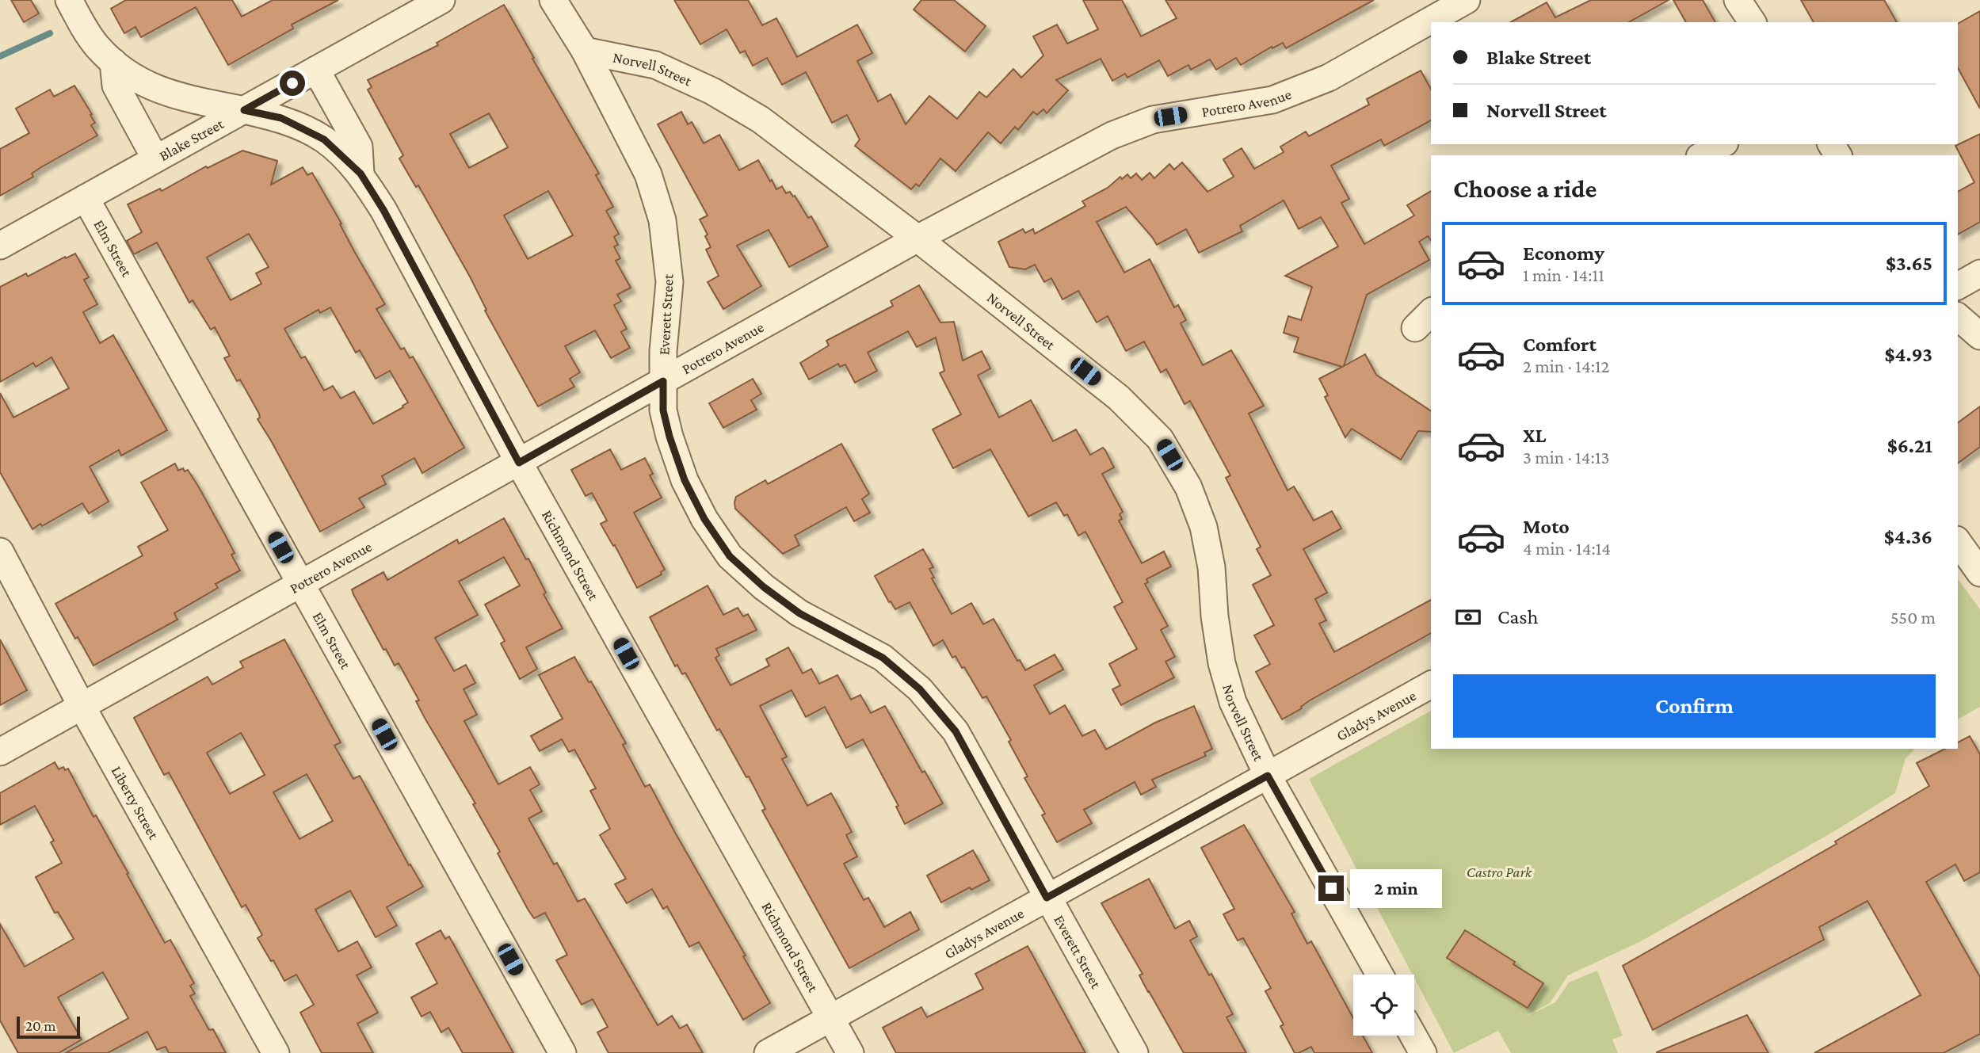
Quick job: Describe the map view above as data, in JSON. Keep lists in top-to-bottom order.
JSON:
{
  "streets": {
    "street": [
      "Norvell Street",
      "Potrero Avenue",
      "Blake Street",
      "Elm Street",
      "Everett Street",
      "Richmond Street",
      "Gladys Avenue",
      "Liberty Street"
    ]
  },
  "crossings": [
    ["Norvell Street", "Potrero Avenue"],
    ["Norvell Street", "Everett Street"],
    ["Norvell Street", "Gladys Avenue"],
    ["Potrero Avenue", "Elm Street"],
    ["Potrero Avenue", "Everett Street"],
    ["Potrero Avenue", "Richmond Street"],
    ["Potrero Avenue", "Liberty Street"],
    ["Blake Street", "Elm Street"],
    ["Blake Street", "Richmond Street"],
    ["Everett Street", "Gladys Avenue"],
    ["Richmond Street", "Gladys Avenue"]
  ],
  "parks": ["Castro Park"],
  "scale_bar": "20 m",
  "page": {
    "banner": ["Blake Street", "Norvell Street"],
    "heading": "Choose a ride",
    "list": [
      {
        "name": "Economy",
        "note": "1 min · 14:11",
        "value": "$3.65"
      },
      {
        "name": "Comfort",
        "note": "2 min · 14:12",
        "value": "$4.93"
      },
      {
        "name": "XL",
        "note": "3 min · 14:13",
        "value": "$6.21"
      },
      {
        "name": "Moto",
        "note": "4 min · 14:14",
        "value": "$4.36"
      }
    ],
    "pay": ["Cash", "550 m"],
    "buttons": "Confirm",
    "bubble": "2 min",
    "scale": "20 m"
  }
}
